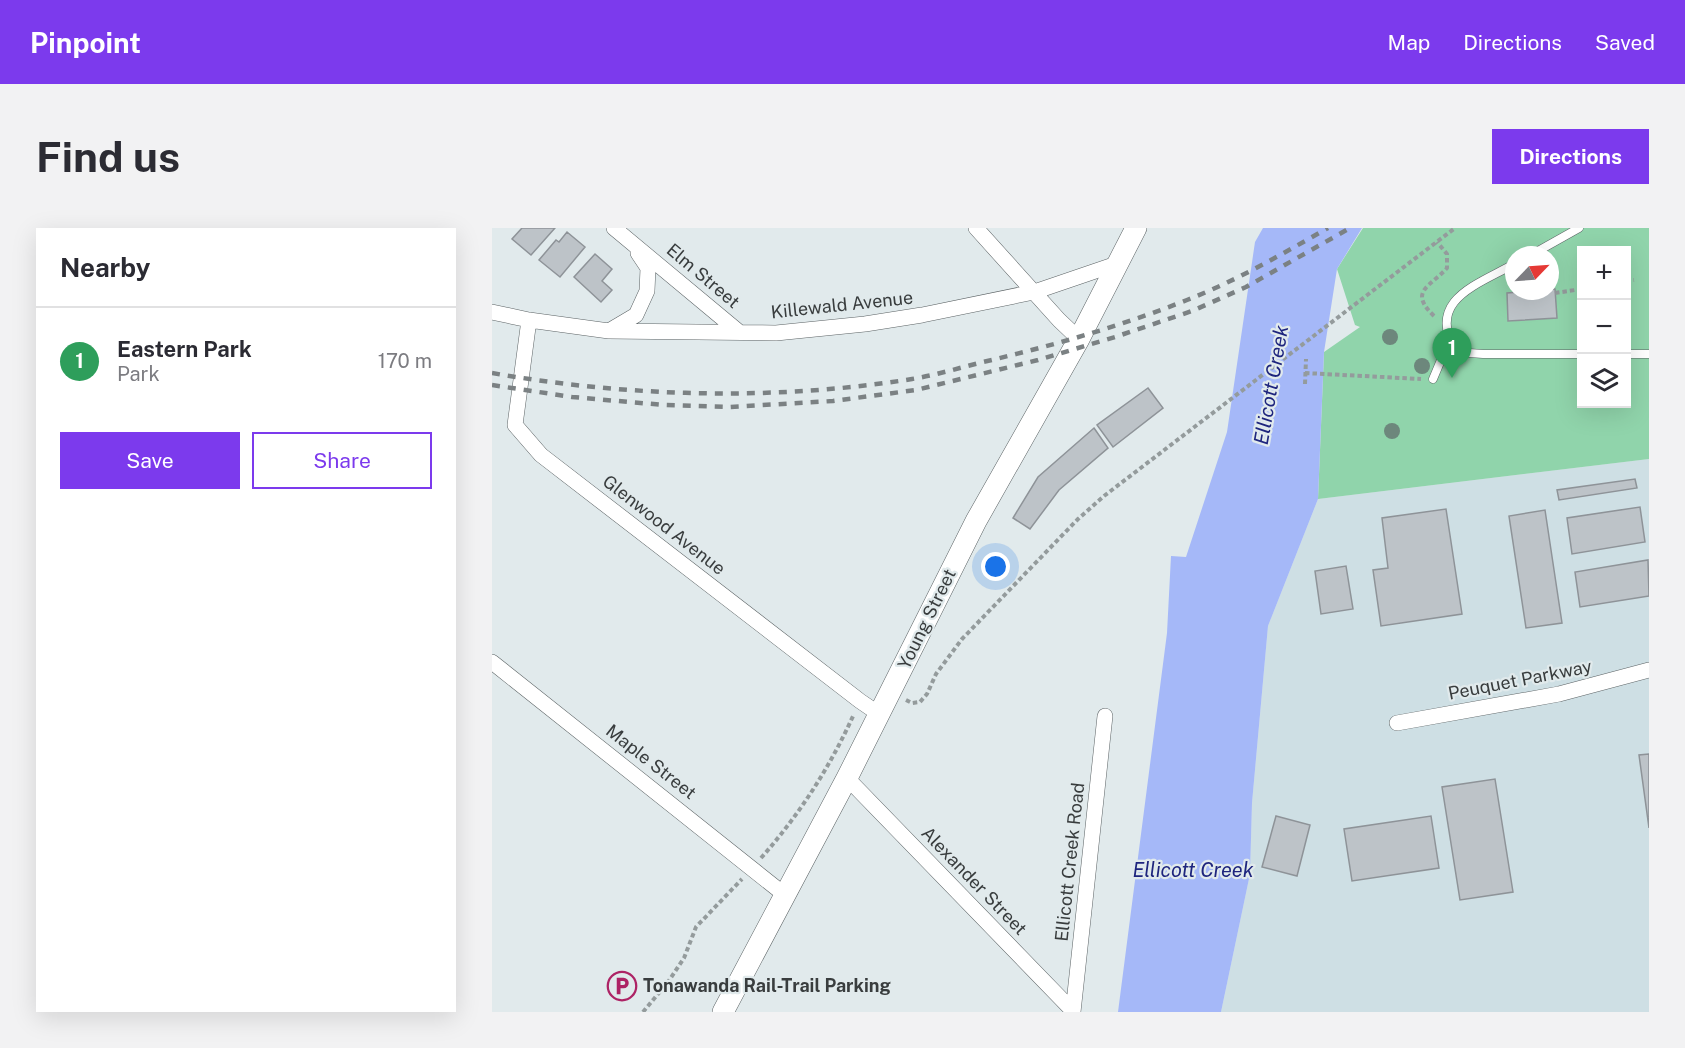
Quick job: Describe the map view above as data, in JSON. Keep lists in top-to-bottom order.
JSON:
{
  "streets": {
    "street": [
      "Elm Street",
      "Killewald Avenue",
      "Glenwood Avenue",
      "Young Street",
      "Peuquet Parkway",
      "Maple Street",
      "Ellicott Creek Road",
      "Alexander Street"
    ]
  },
  "crossings": [
    ["Elm Street", "Killewald Avenue"],
    ["Killewald Avenue", "Glenwood Avenue"],
    ["Killewald Avenue", "Young Street"],
    ["Glenwood Avenue", "Young Street"],
    ["Young Street", "Maple Street"],
    ["Young Street", "Alexander Street"],
    ["Ellicott Creek Road", "Alexander Street"]
  ],
  "water": ["Ellicott Creek"],
  "places": {
    "parking": ["Tonawanda Rail-Trail Parking"]
  },
  "north": "top right",
  "page": {
    "header": "Pinpoint",
    "nav": ["Map", "Directions", "Saved"],
    "buttons": [
      "Directions",
      ["Save", "Share"]
    ],
    "title": "Find us",
    "heading": "Nearby",
    "map_buttons": ["+", "−"],
    "list": [
      {
        "mark": "1",
        "name": "Eastern Park",
        "note": "Park",
        "value": "170 m"
      }
    ],
    "pins": "1"
  }
}
